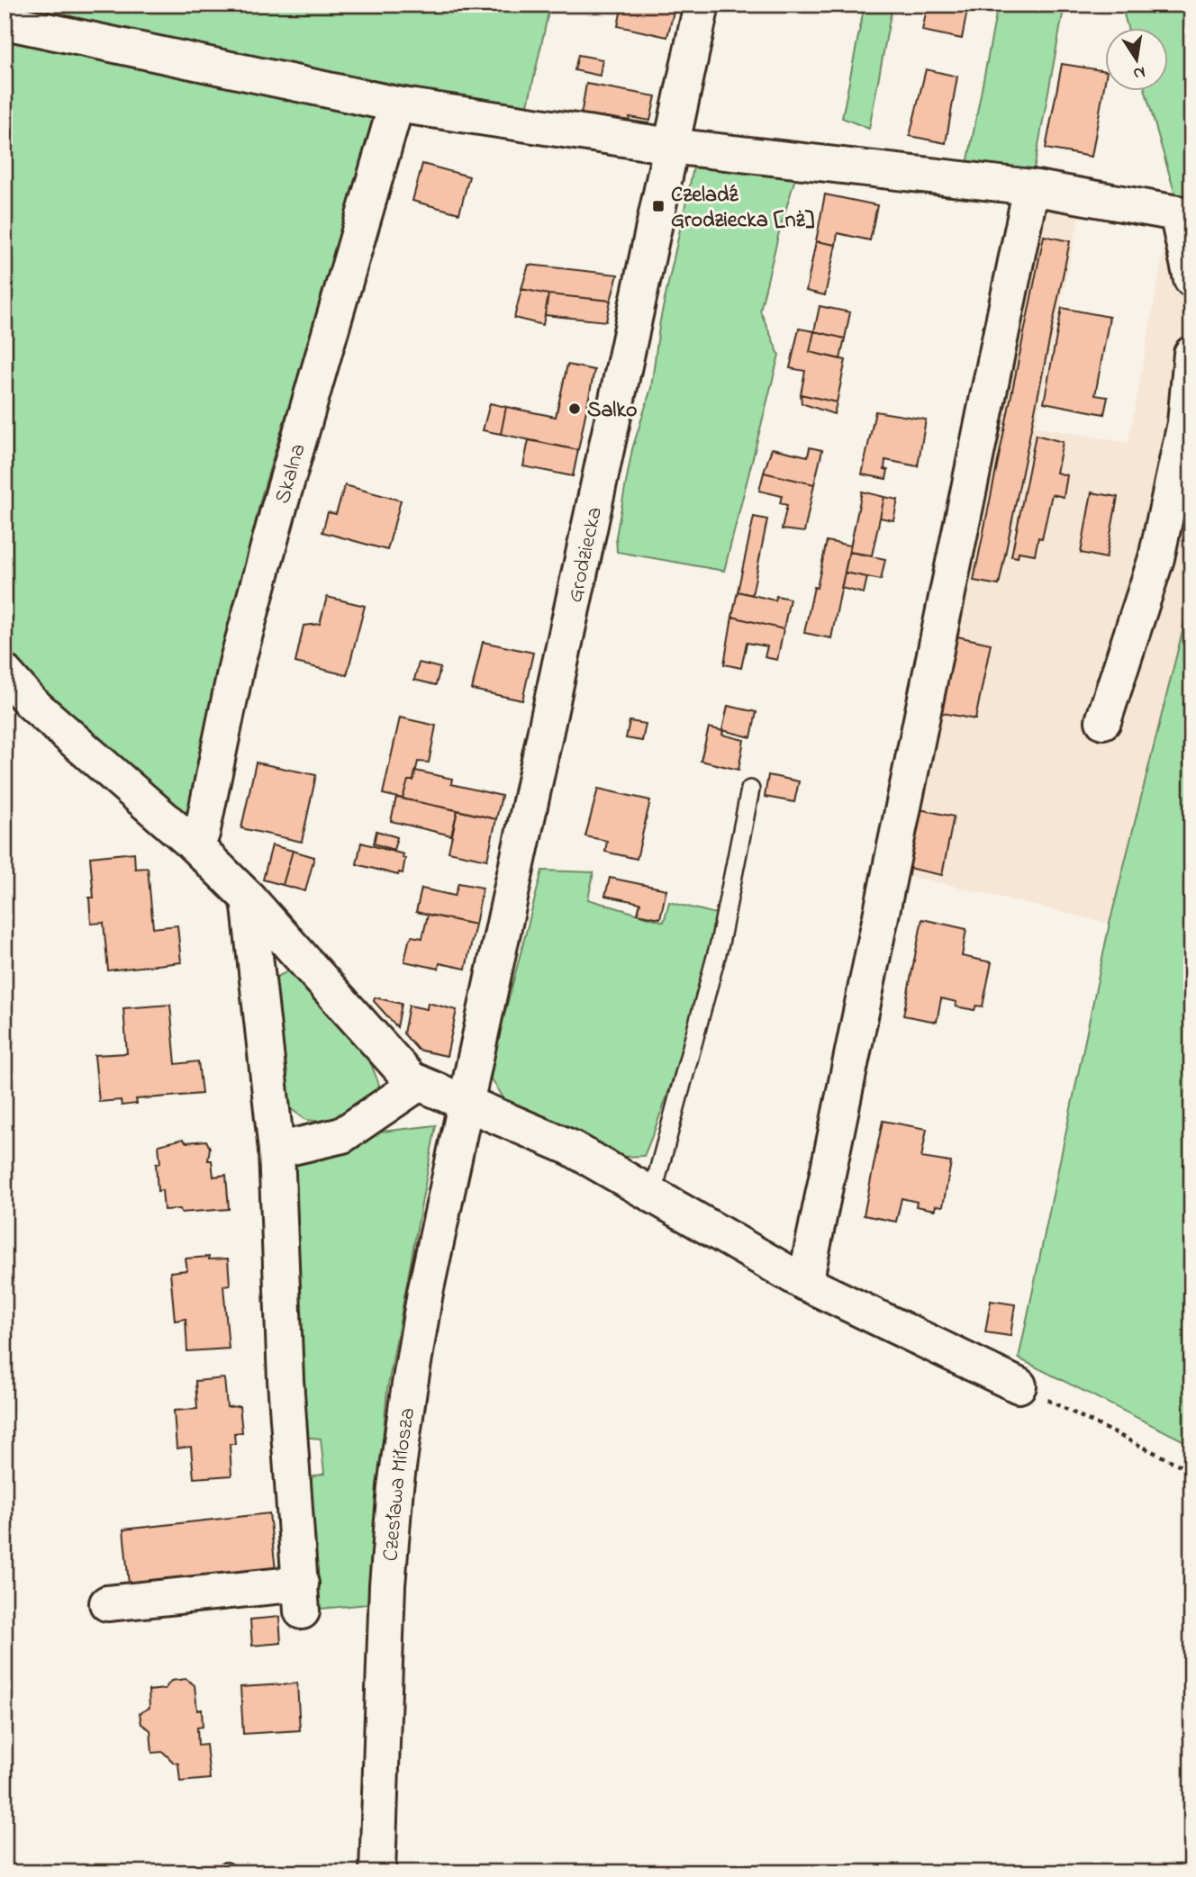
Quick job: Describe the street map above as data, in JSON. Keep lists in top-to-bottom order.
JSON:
{
  "streets": {
    "street": ["Skalna", "Grodziecka", "Czesława Miłosza"]
  },
  "crossings": [
    ["Grodziecka", "Czesława Miłosza"]
  ],
  "places": {
    "transit": ["Czeladź Grodziecka [nż]"],
    "other": ["Salko"]
  },
  "north": "bottom"
}
